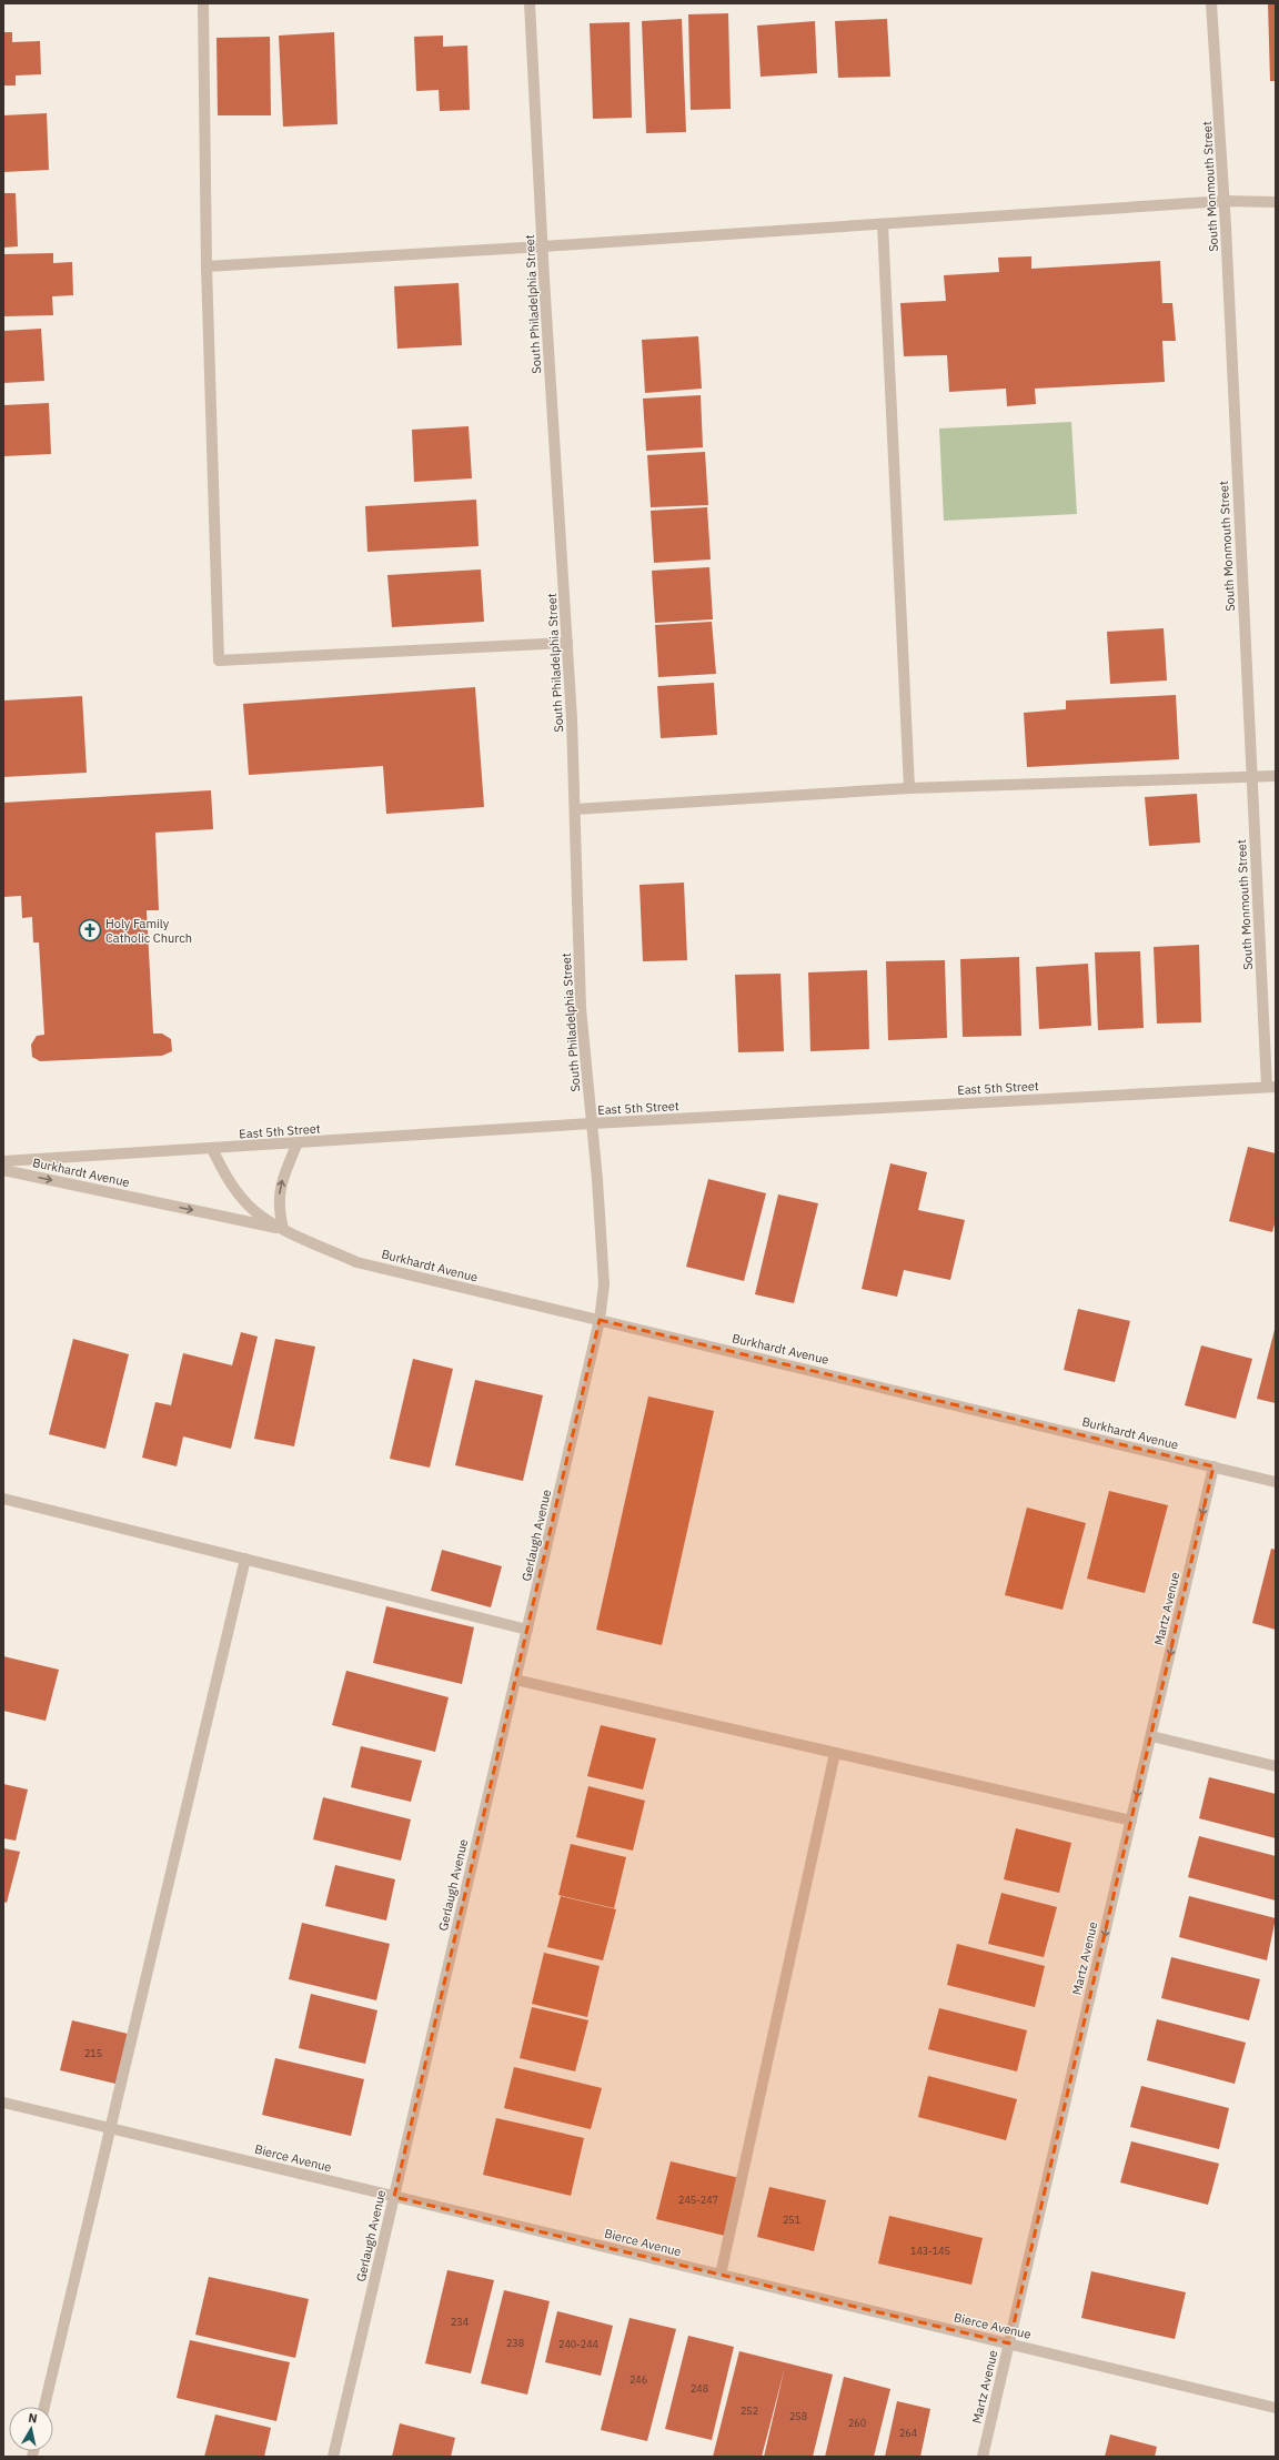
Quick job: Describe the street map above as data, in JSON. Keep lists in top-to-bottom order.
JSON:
{
  "streets": {
    "street": [
      "South Monmouth Street",
      "South Philadelphia Street",
      "East 5th Street",
      "Burkhardt Avenue",
      "Gerlaugh Avenue",
      "Martz Avenue",
      "Bierce Avenue"
    ]
  },
  "crossings": [
    ["South Monmouth Street", "East 5th Street"],
    ["South Philadelphia Street", "East 5th Street"],
    ["South Philadelphia Street", "Burkhardt Avenue"],
    ["South Philadelphia Street", "Gerlaugh Avenue"],
    ["East 5th Street", "Burkhardt Avenue"],
    ["Burkhardt Avenue", "Gerlaugh Avenue"],
    ["Burkhardt Avenue", "Martz Avenue"],
    ["Gerlaugh Avenue", "Bierce Avenue"],
    ["Martz Avenue", "Bierce Avenue"]
  ],
  "one_way": ["Martz Avenue"],
  "places": {
    "church": ["Holy Family Catholic Church"]
  },
  "house_numbers": [
    "215",
    "245-247",
    "251",
    "143-145",
    "234",
    "238",
    "240-244",
    "246",
    "248",
    "252",
    "258",
    "260",
    "264"
  ],
  "north": "top"
}
